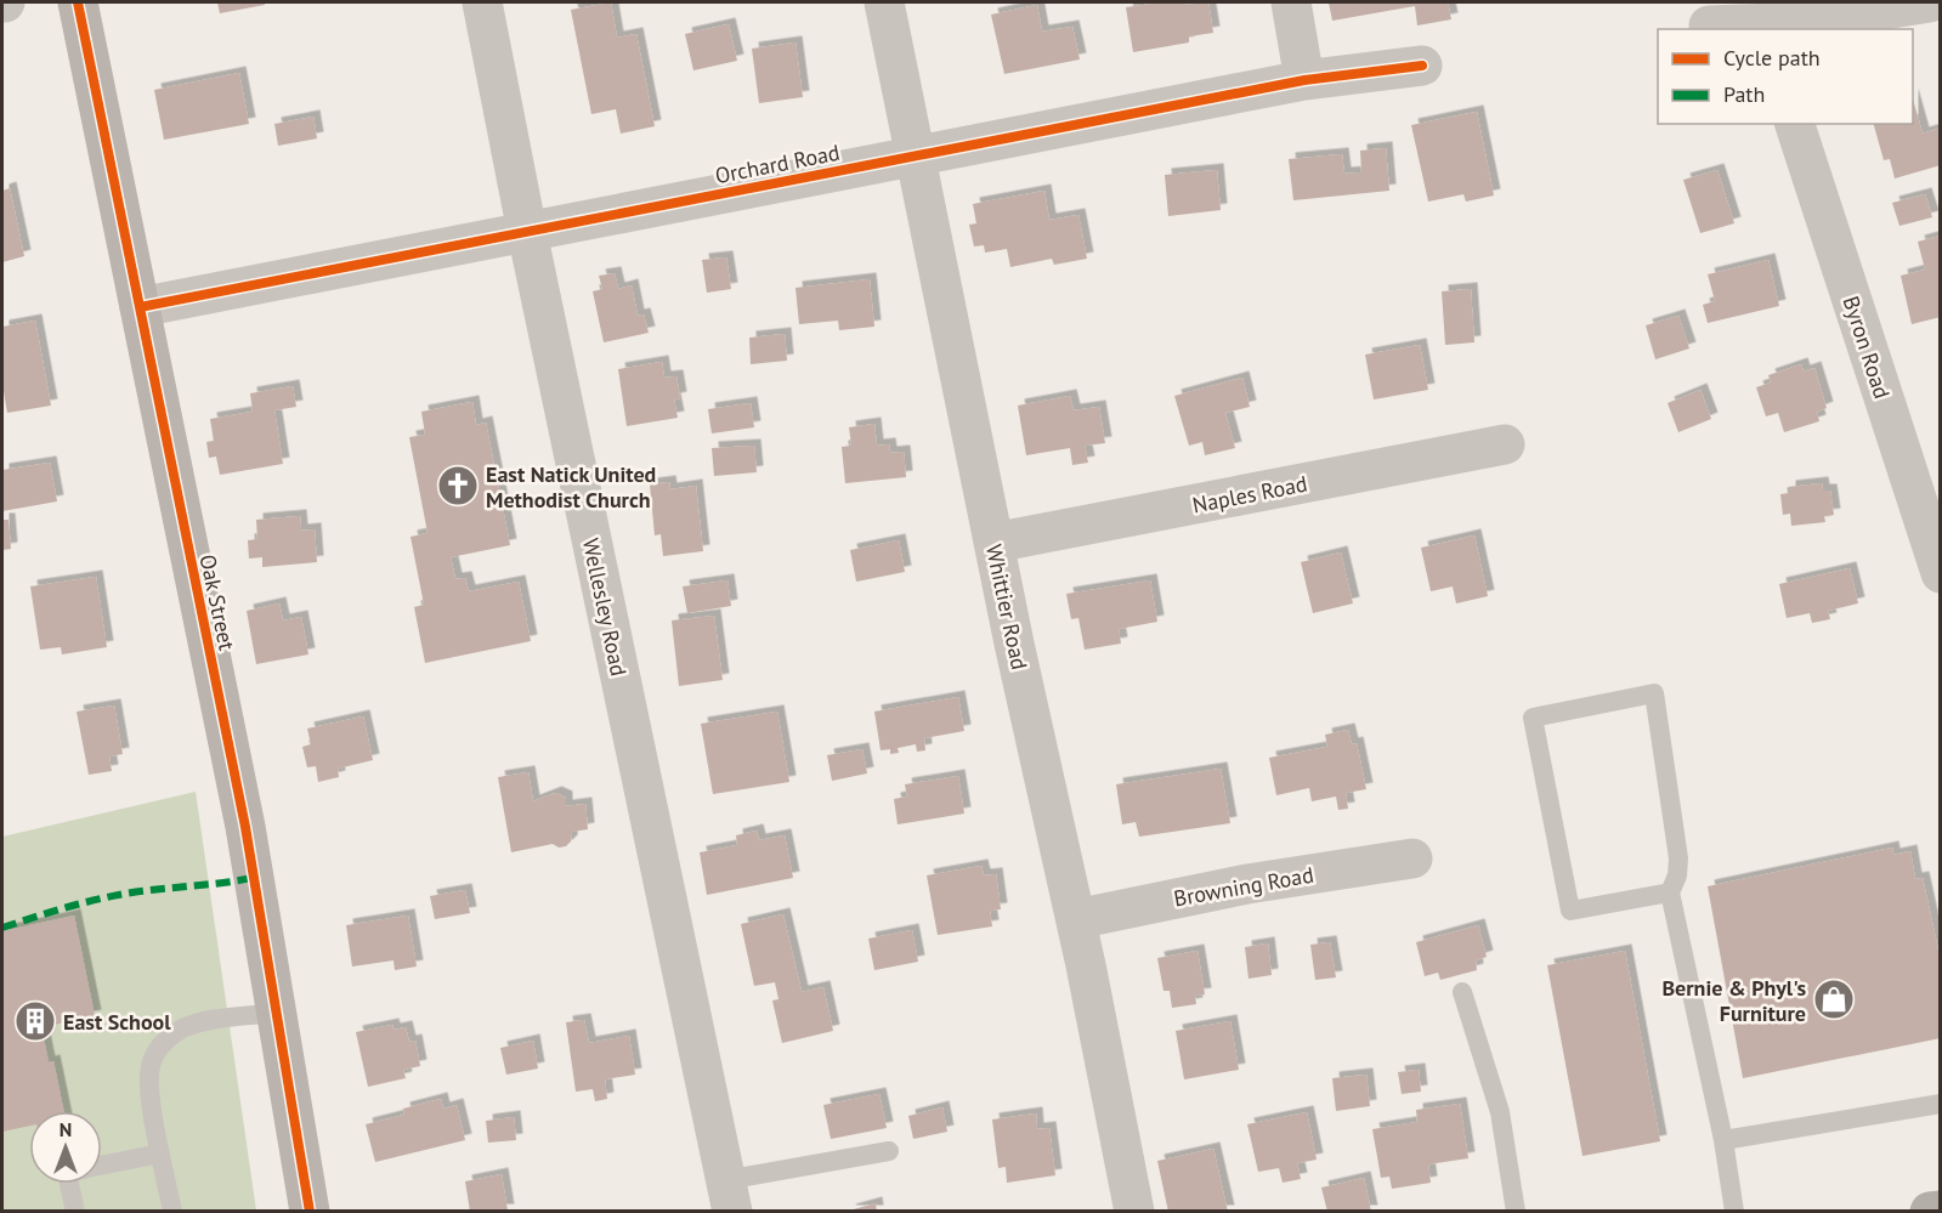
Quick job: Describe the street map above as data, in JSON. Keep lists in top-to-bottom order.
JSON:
{
  "streets": {
    "main road": ["Oak Street"],
    "street": [
      "Orchard Road",
      "Byron Road",
      "Naples Road",
      "Wellesley Road",
      "Whittier Road",
      "Browning Road"
    ]
  },
  "crossings": [
    ["Orchard Road", "Oak Street"],
    ["Orchard Road", "Wellesley Road"],
    ["Orchard Road", "Whittier Road"],
    ["Naples Road", "Whittier Road"],
    ["Whittier Road", "Browning Road"]
  ],
  "places": {
    "church": ["East Natick United Methodist Church"],
    "shop": ["Bernie & Phyl's Furniture"],
    "building": ["East School"]
  },
  "legend": ["Cycle path", "Path"],
  "north": "top"
}
